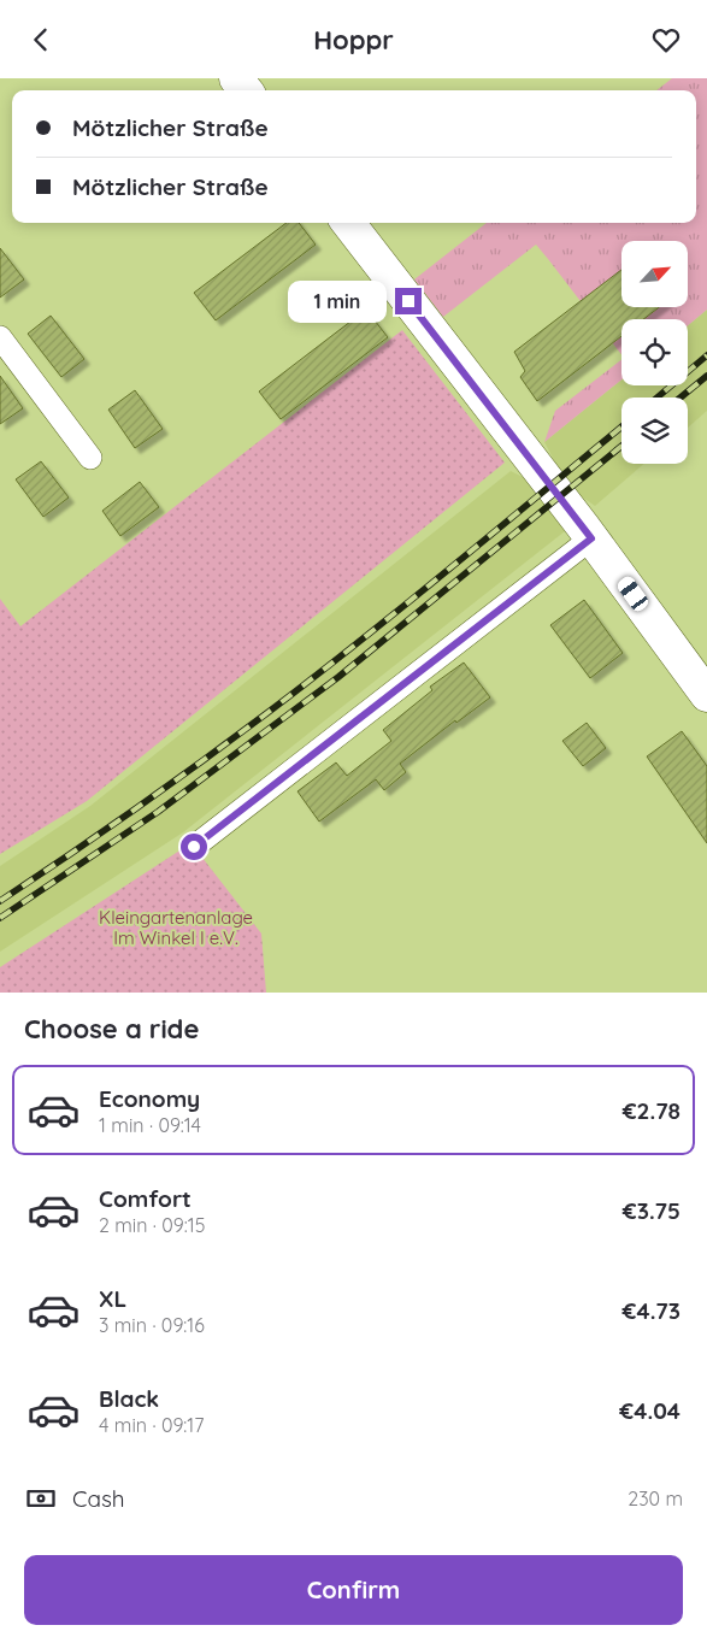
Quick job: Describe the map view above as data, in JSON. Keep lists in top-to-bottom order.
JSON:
{
  "parks": ["Kleingartenanlage Im Winkel I e.V."],
  "north": "top right",
  "page": {
    "header": "Hoppr",
    "banner": ["Mötzlicher Straße", "Mötzlicher Straße"],
    "bubble": "1 min",
    "heading": "Choose a ride",
    "list": [
      {
        "name": "Economy",
        "note": "1 min · 09:14",
        "value": "€2.78"
      },
      {
        "name": "Comfort",
        "note": "2 min · 09:15",
        "value": "€3.75"
      },
      {
        "name": "XL",
        "note": "3 min · 09:16",
        "value": "€4.73"
      },
      {
        "name": "Black",
        "note": "4 min · 09:17",
        "value": "€4.04"
      }
    ],
    "pay": ["Cash", "230 m"],
    "buttons": "Confirm"
  }
}
